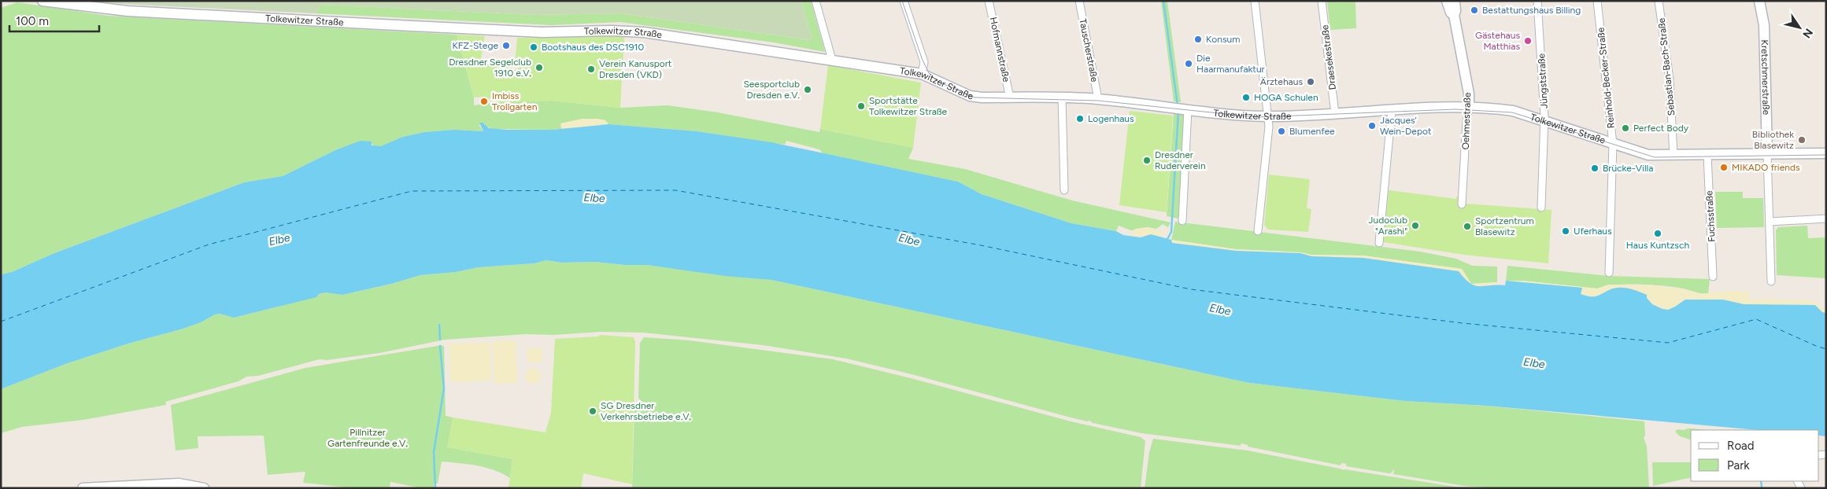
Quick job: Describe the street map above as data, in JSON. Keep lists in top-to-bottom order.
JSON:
{
  "streets": {
    "main road": ["Tolkewitzer Straße", "Kretschmerstraße", "Oehmestraße"],
    "street": [
      "Hofmannstraße",
      "Tauscherstraße",
      "Draesekestraße",
      "Sebastian-Bach-Straße",
      "Reinhold-Becker-Straße",
      "Jüngststraße",
      "Fuchsstraße"
    ]
  },
  "crossings": [
    ["Tolkewitzer Straße", "Hofmannstraße"],
    ["Tolkewitzer Straße", "Tauscherstraße"],
    ["Tolkewitzer Straße", "Draesekestraße"],
    ["Tolkewitzer Straße", "Sebastian-Bach-Straße"],
    ["Tolkewitzer Straße", "Kretschmerstraße"],
    ["Tolkewitzer Straße", "Reinhold-Becker-Straße"],
    ["Tolkewitzer Straße", "Jüngststraße"],
    ["Tolkewitzer Straße", "Oehmestraße"],
    ["Tolkewitzer Straße", "Fuchsstraße"]
  ],
  "water": ["Elbe"],
  "parks": ["Pillnitzer Gartenfreunde e.V."],
  "places": [
    "Bestattungshaus Billing",
    "Konsum",
    "Gästehaus Matthias",
    "KFZ-Stege",
    "Bootshaus des DSC1910",
    "Die Haarmanufaktur",
    "Dresdner Segelclub 1910 e.V.",
    "Verein Kanusport Dresden (VKD)",
    "Ärztehaus",
    "Seesportclub Dresden e.V.",
    "HOGA Schulen",
    "Imbiss Trollgarten",
    "Sportstätte Tolkewitzer Straße",
    "Logenhaus",
    "Jacques’ Wein-Depot",
    "Perfect Body",
    "Blumenfee",
    "Bibliothek Blasewitz",
    "Dresdner Ruderverein",
    "MIKADO friends",
    "Brücke-Villa",
    "Judoclub \"Arashi\"",
    "Sportzentrum Blasewitz",
    "Uferhaus",
    "Haus Kuntzsch",
    "SG Dresdner Verkehrsbetriebe e.V."
  ],
  "legend": ["Road", "Park"],
  "scale_bar": "100 m",
  "north": "bottom right"
}
